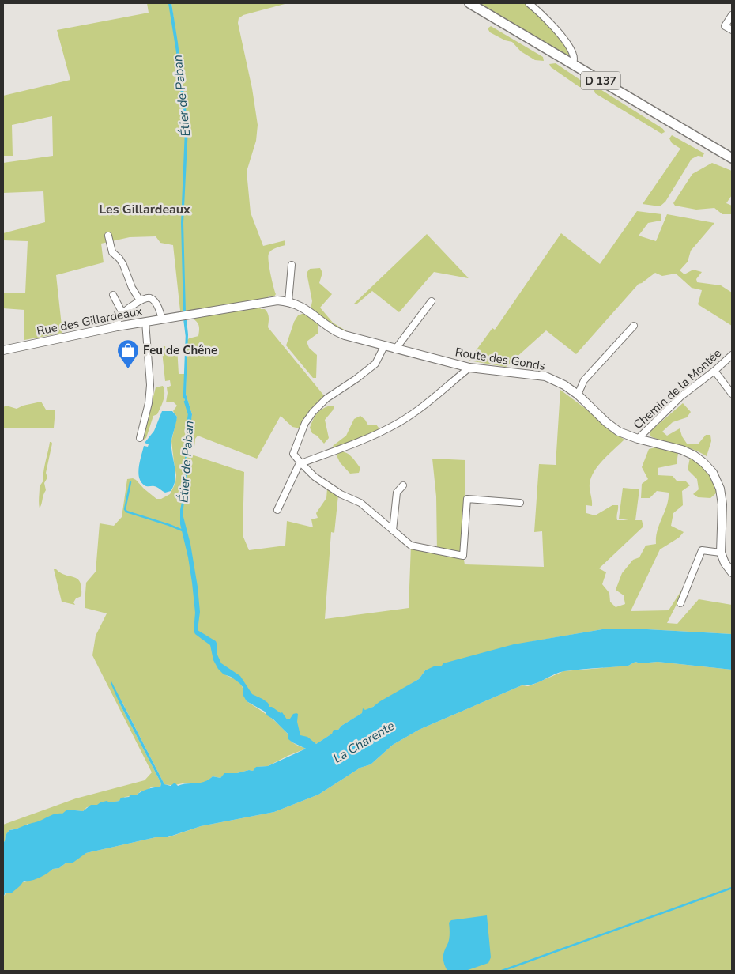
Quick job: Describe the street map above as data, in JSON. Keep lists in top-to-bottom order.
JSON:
{
  "streets": {
    "main road": ["D 137"],
    "street": ["Rue des Gillardeaux", "Route des Gonds", "Chemin de la Montée"]
  },
  "crossings": [
    ["Rue des Gillardeaux", "Route des Gonds"],
    ["Route des Gonds", "Chemin de la Montée"]
  ],
  "districts": ["Les Gillardeaux"],
  "water": ["Étier de Paban", "La Charente"],
  "places": {
    "shop": ["Feu de Chêne"]
  }
}
